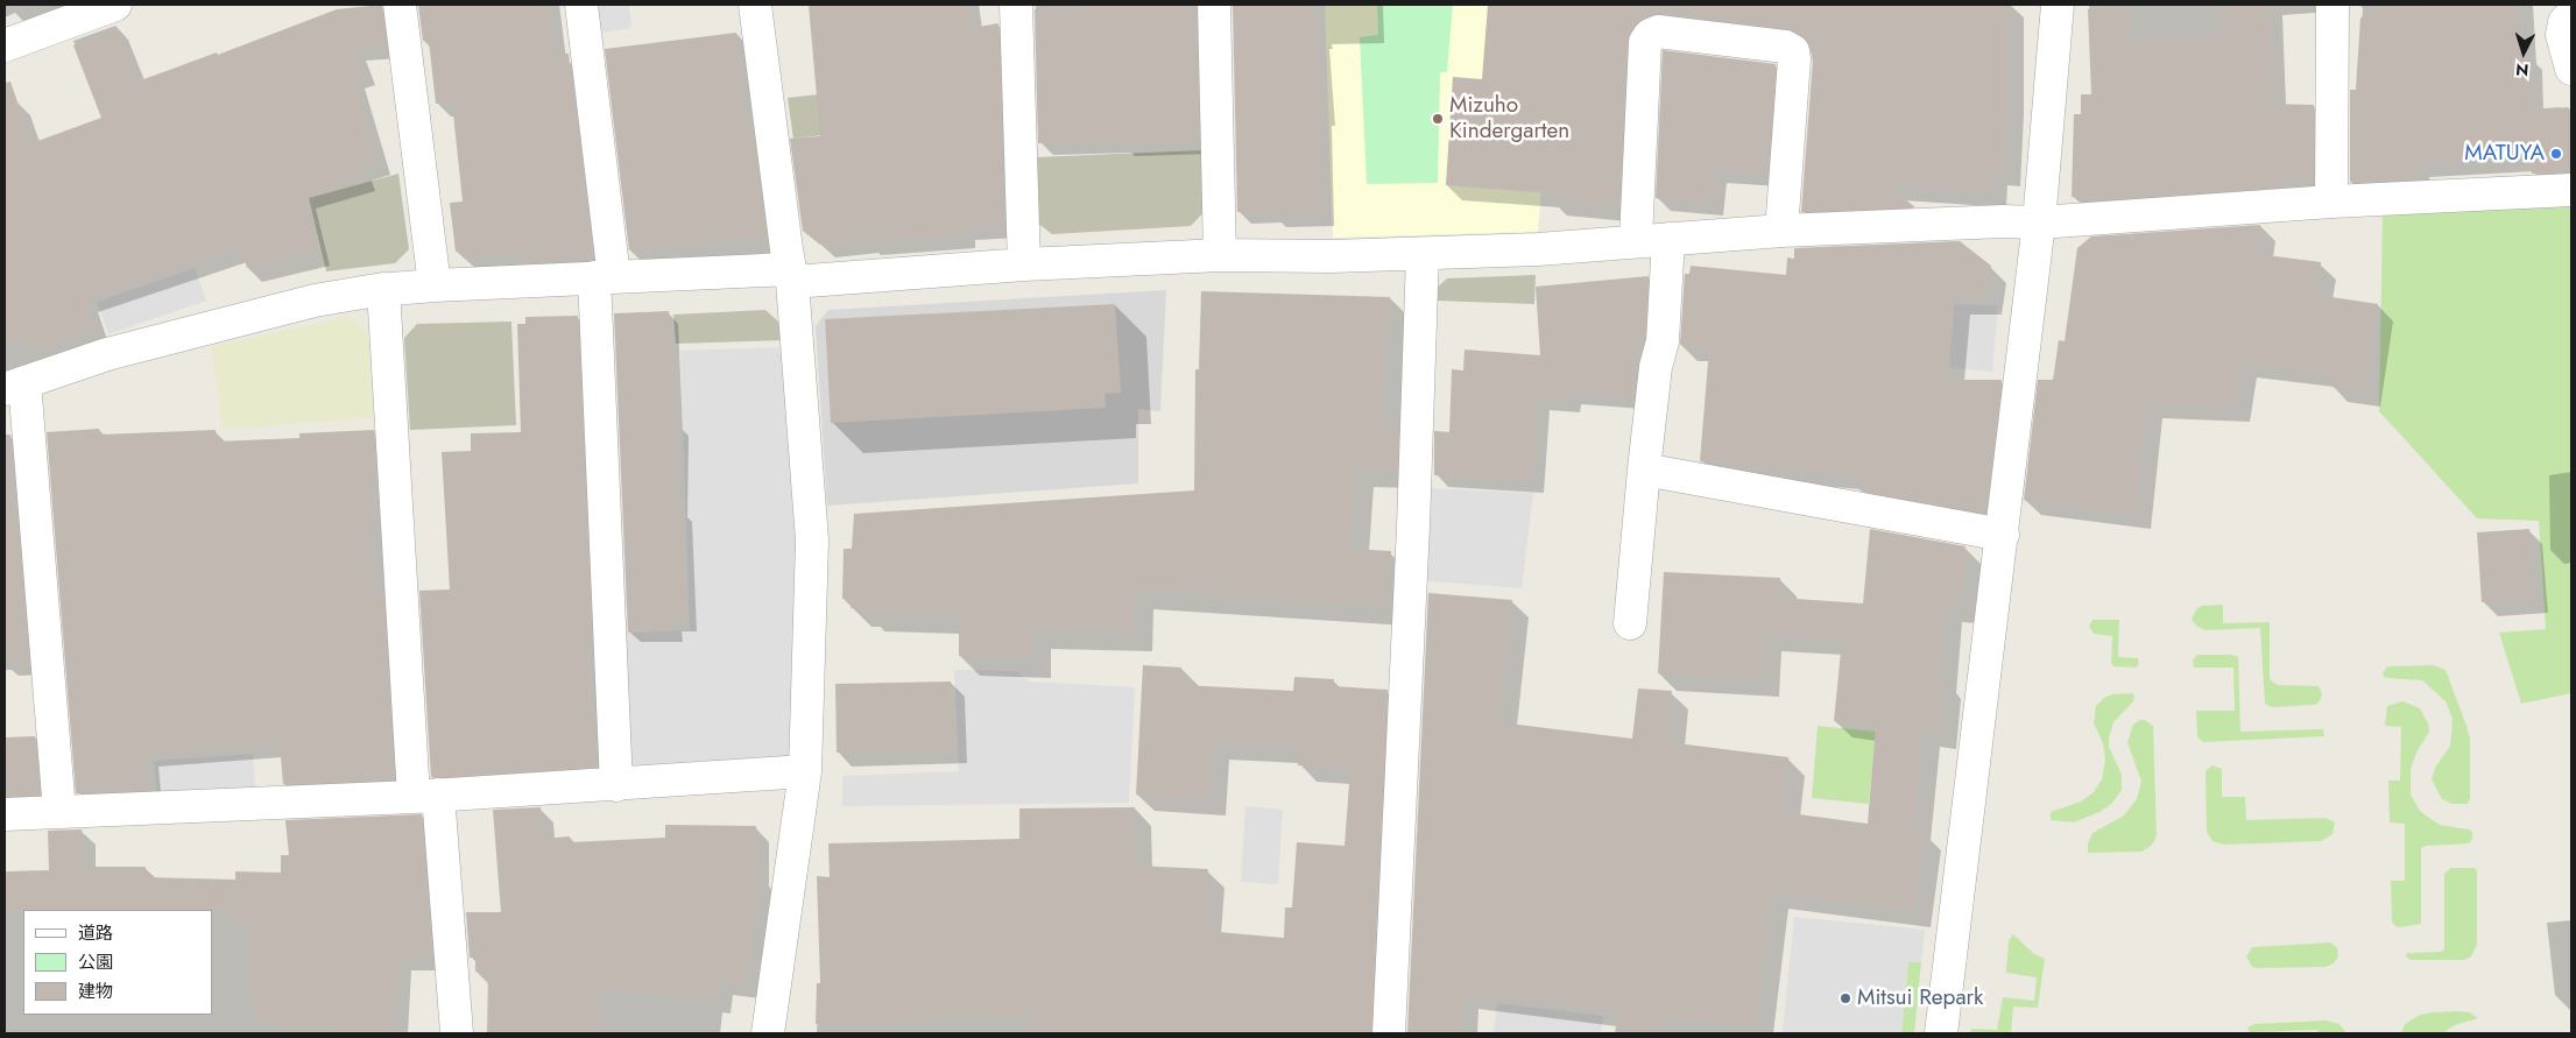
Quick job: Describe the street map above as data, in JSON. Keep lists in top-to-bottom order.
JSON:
{
  "places": ["Mizuho Kindergarten", "MATUYA", "Mitsui Repark"],
  "legend": ["道路", "公園", "建物"],
  "north": "bottom"
}
